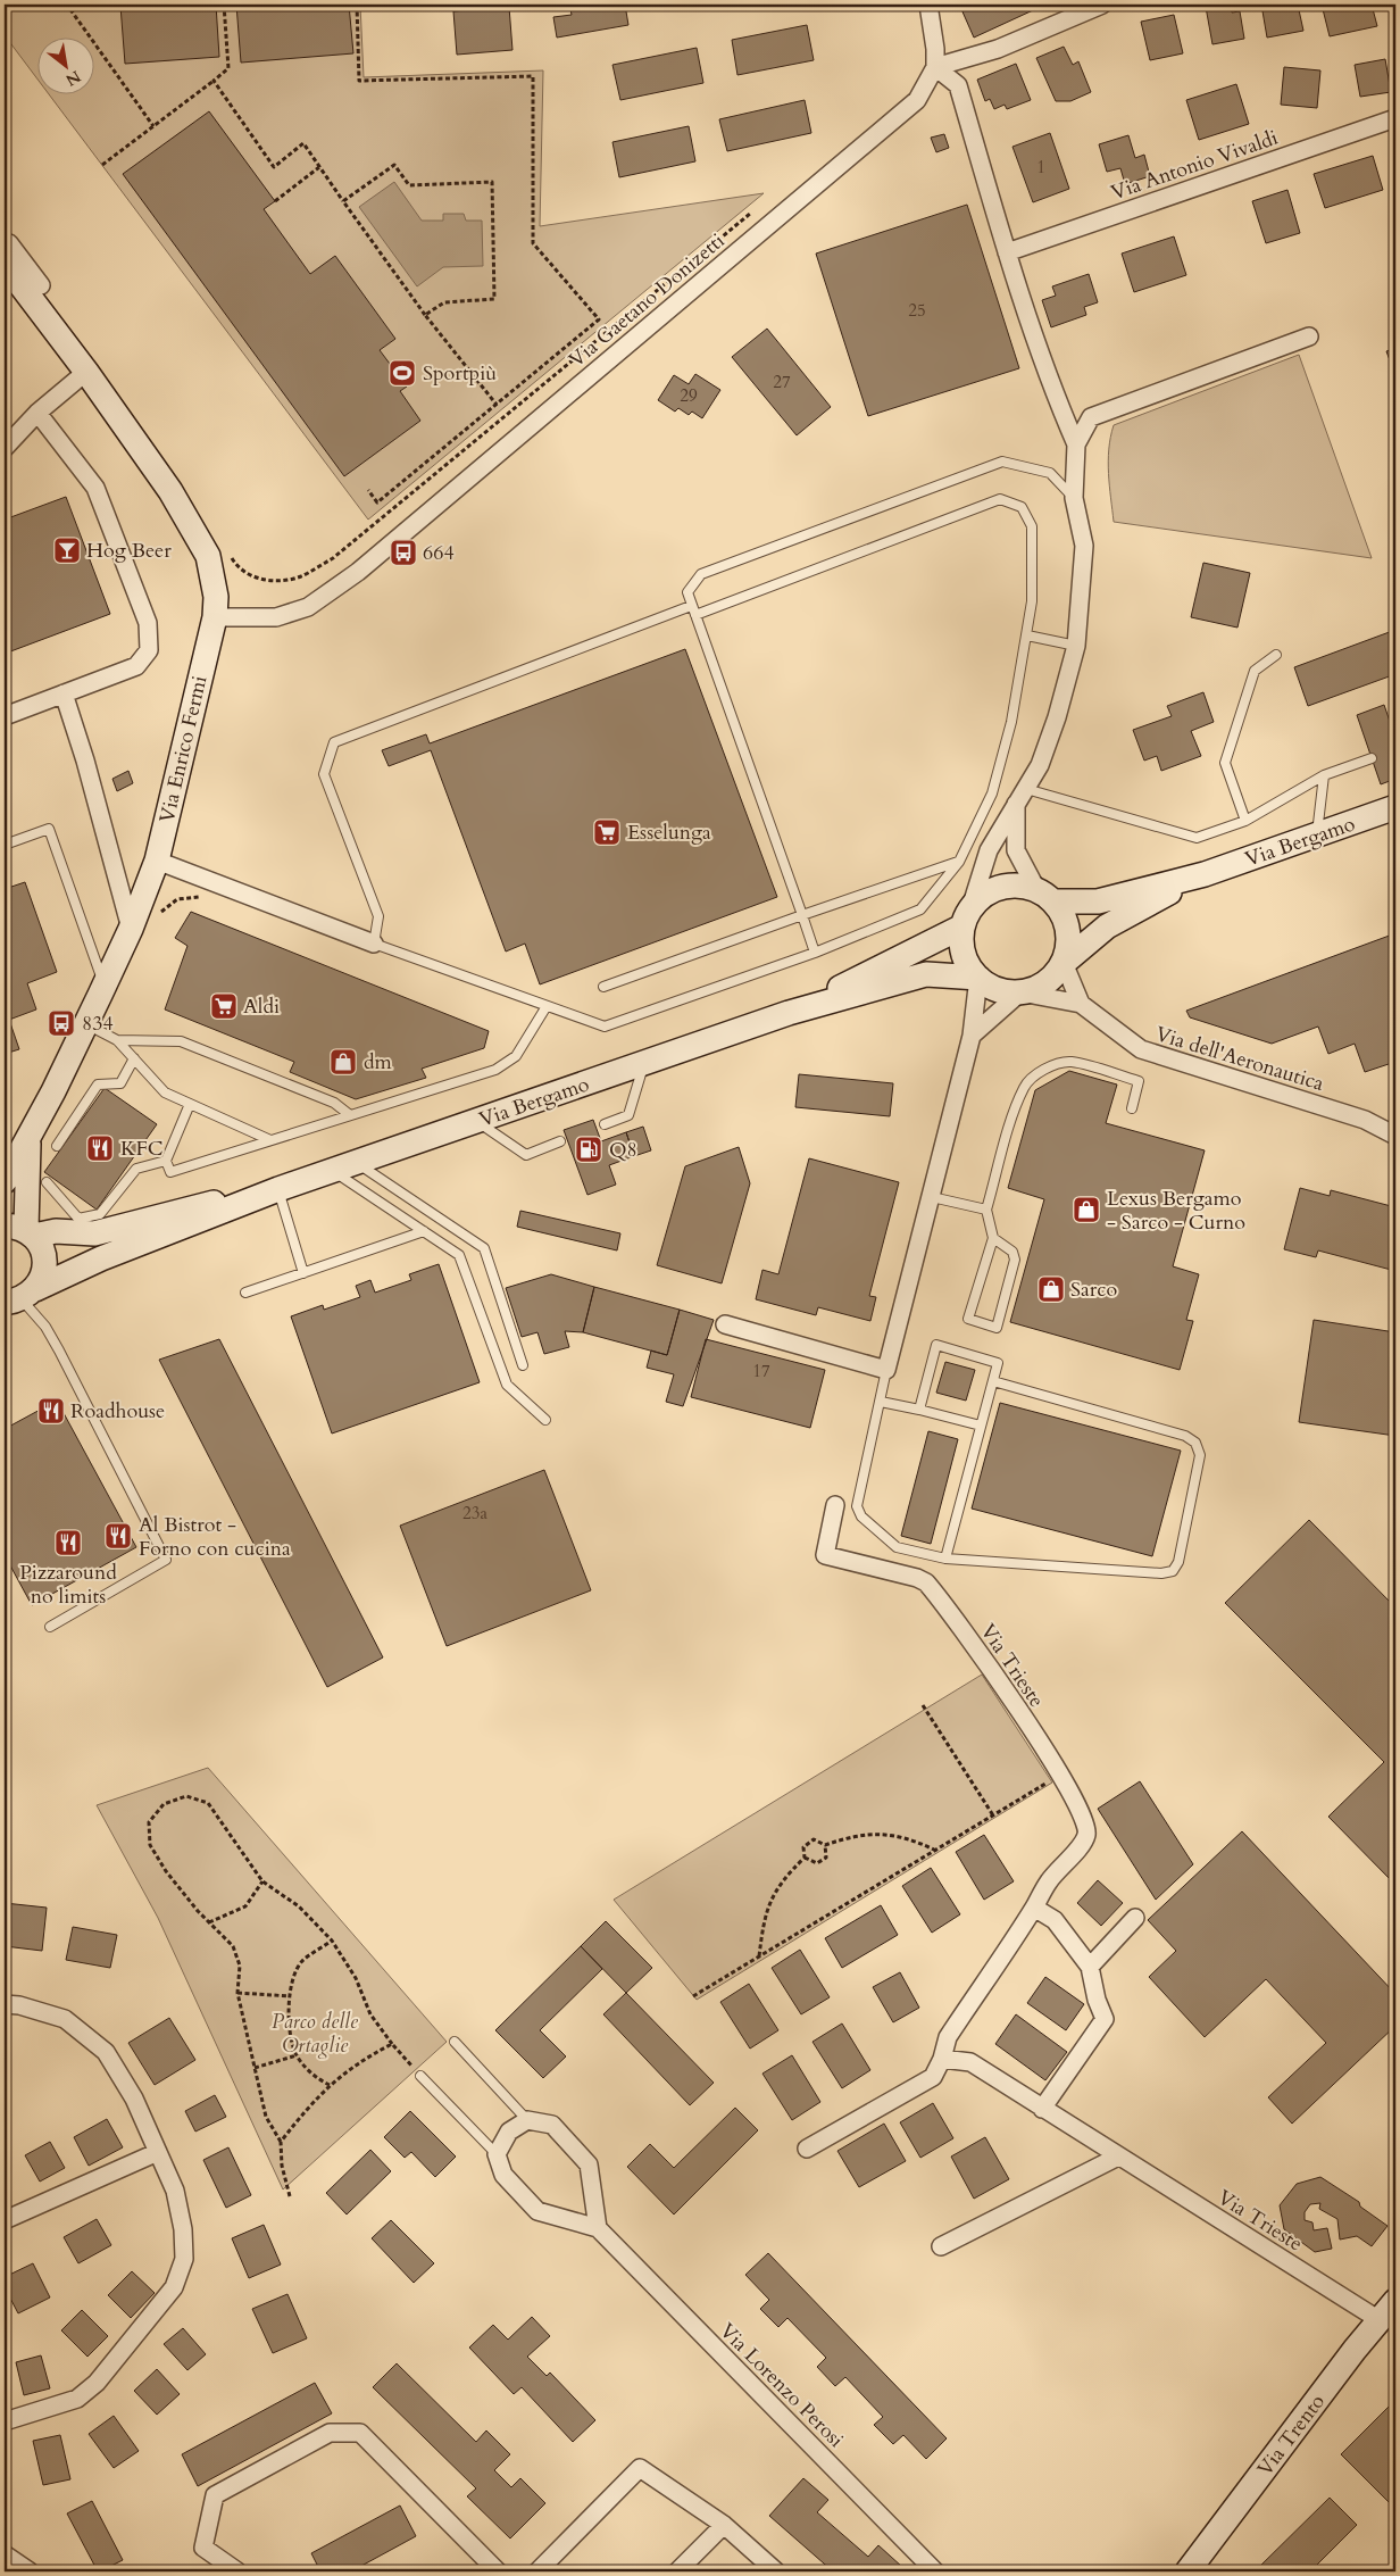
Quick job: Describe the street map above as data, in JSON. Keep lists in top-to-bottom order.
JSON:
{
  "streets": {
    "main road": ["Via Enrico Fermi", "Via Bergamo", "Via Trento"],
    "street": [
      "Via Antonio Vivaldi",
      "Via Gaetano Donizetti",
      "Via dell'Aeronautica",
      "Via Trieste",
      "Via Lorenzo Perosi"
    ]
  },
  "crossings": [
    ["Via Gaetano Donizetti", "Via Enrico Fermi"],
    ["Via Enrico Fermi", "Via Bergamo"],
    ["Via Bergamo", "Via dell'Aeronautica"],
    ["Via Trieste", "Via Trento"]
  ],
  "parks": ["Parco delle Ortaglie"],
  "places": {
    "sports": ["Sportpiù"],
    "bar": ["Hog Beer"],
    "bus stop": ["664", "834"],
    "supermarket": ["Esselunga", "Aldi"],
    "shop": ["dm", "Lexus Bergamo - Sarco - Curno", "Sarco"],
    "restaurant": [
      "KFC",
      "Roadhouse",
      "Al Bistrot - Forno con cucina",
      "Pizzaround no limits"
    ],
    "fuel station": ["Q8"]
  },
  "house_numbers": [
    "1",
    "25",
    "27",
    "29",
    "17",
    "23a"
  ],
  "north": "bottom right"
}
